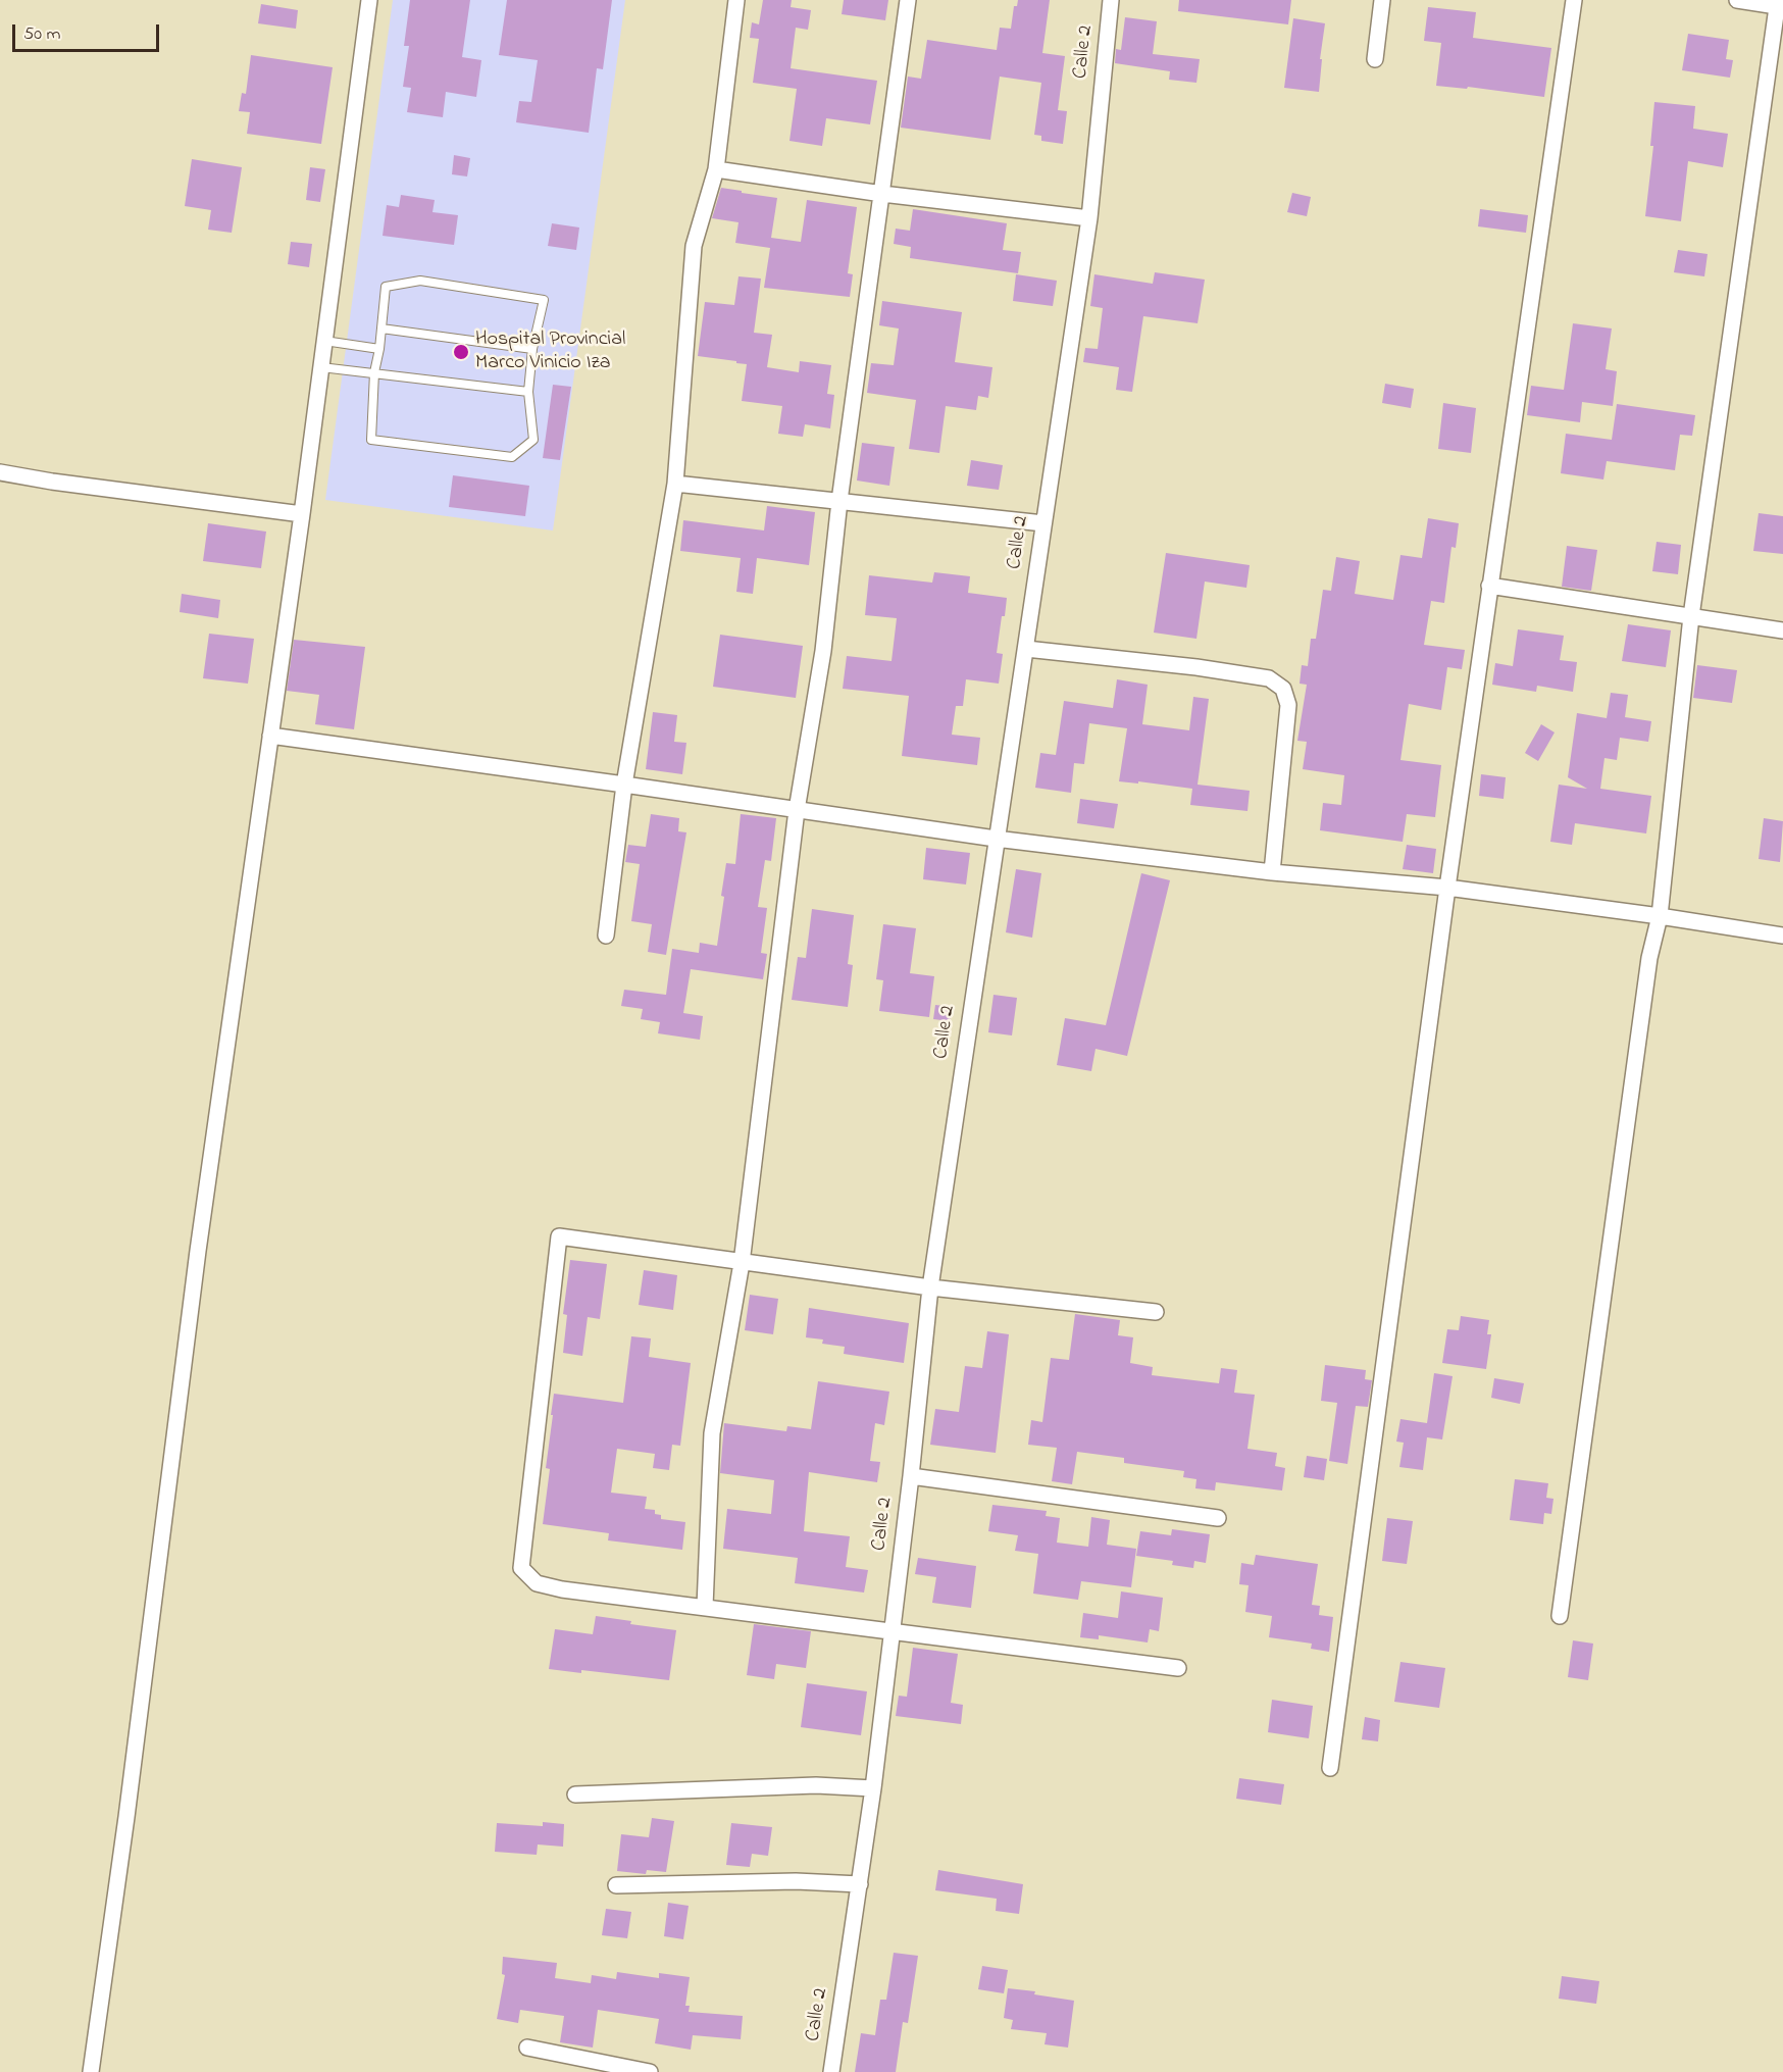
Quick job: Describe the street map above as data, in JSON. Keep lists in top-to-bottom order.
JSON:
{
  "streets": {
    "street": ["Calle 2"]
  },
  "places": ["Hospital Provincial Marco Vinicio Iza"],
  "scale_bar": "50 m"
}
